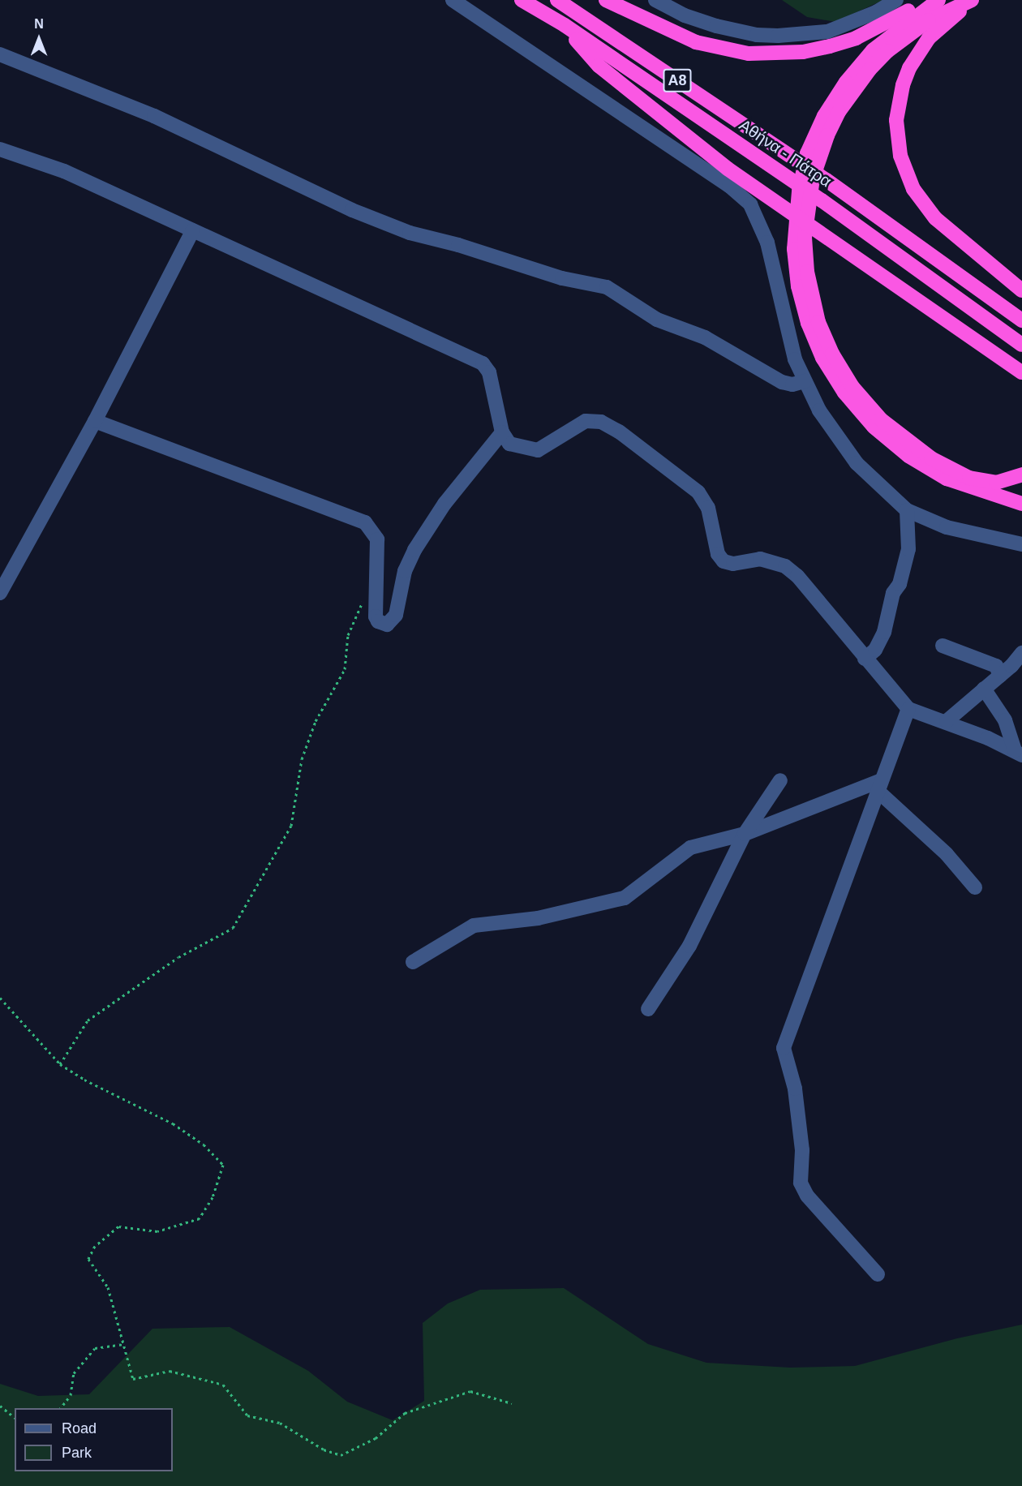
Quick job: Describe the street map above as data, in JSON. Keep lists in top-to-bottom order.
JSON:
{
  "streets": {
    "highway": ["Α8", "Αθήνα - Πάτρα"]
  },
  "legend": ["Road", "Park"],
  "north": "top"
}
